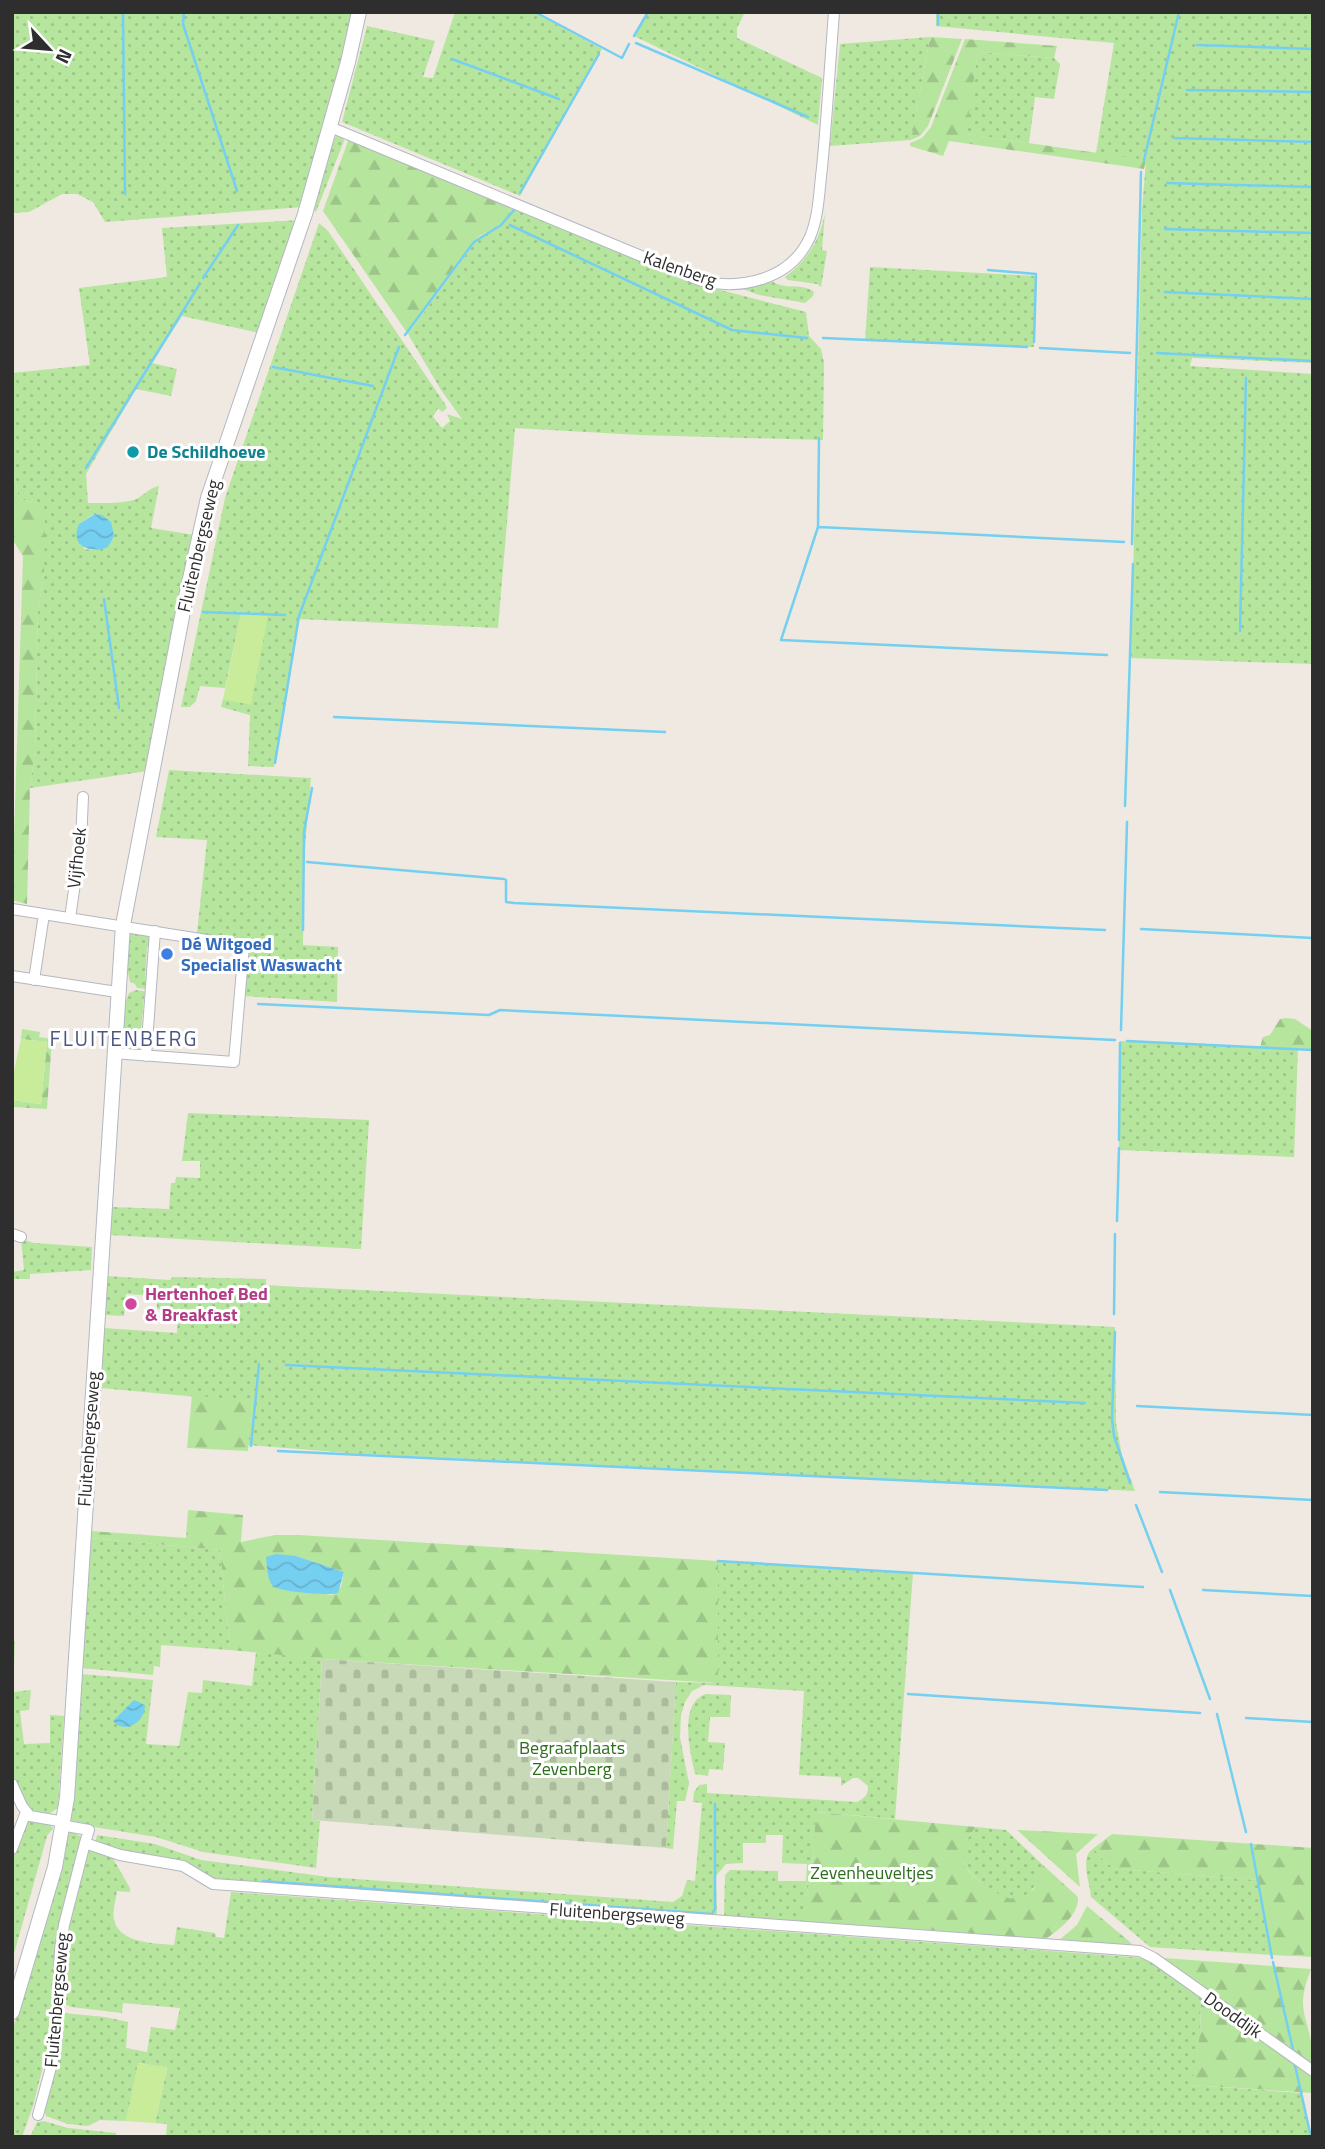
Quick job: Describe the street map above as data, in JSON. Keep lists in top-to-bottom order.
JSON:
{
  "streets": {
    "street": [
      "Kalenberg",
      "Fluitenbergseweg",
      "Vijfhoek",
      "Dooddijk"
    ]
  },
  "crossings": [
    ["Kalenberg", "Fluitenbergseweg"],
    ["Fluitenbergseweg", "Dooddijk"]
  ],
  "districts": ["FLUITENBERG"],
  "parks": ["Begraafplaats Zevenberg", "Zevenheuveltjes"],
  "places": ["De Schildhoeve", "Dé Witgoed Specialist Waswacht", "Hertenhoef Bed & Breakfast"],
  "north": "bottom right"
}
